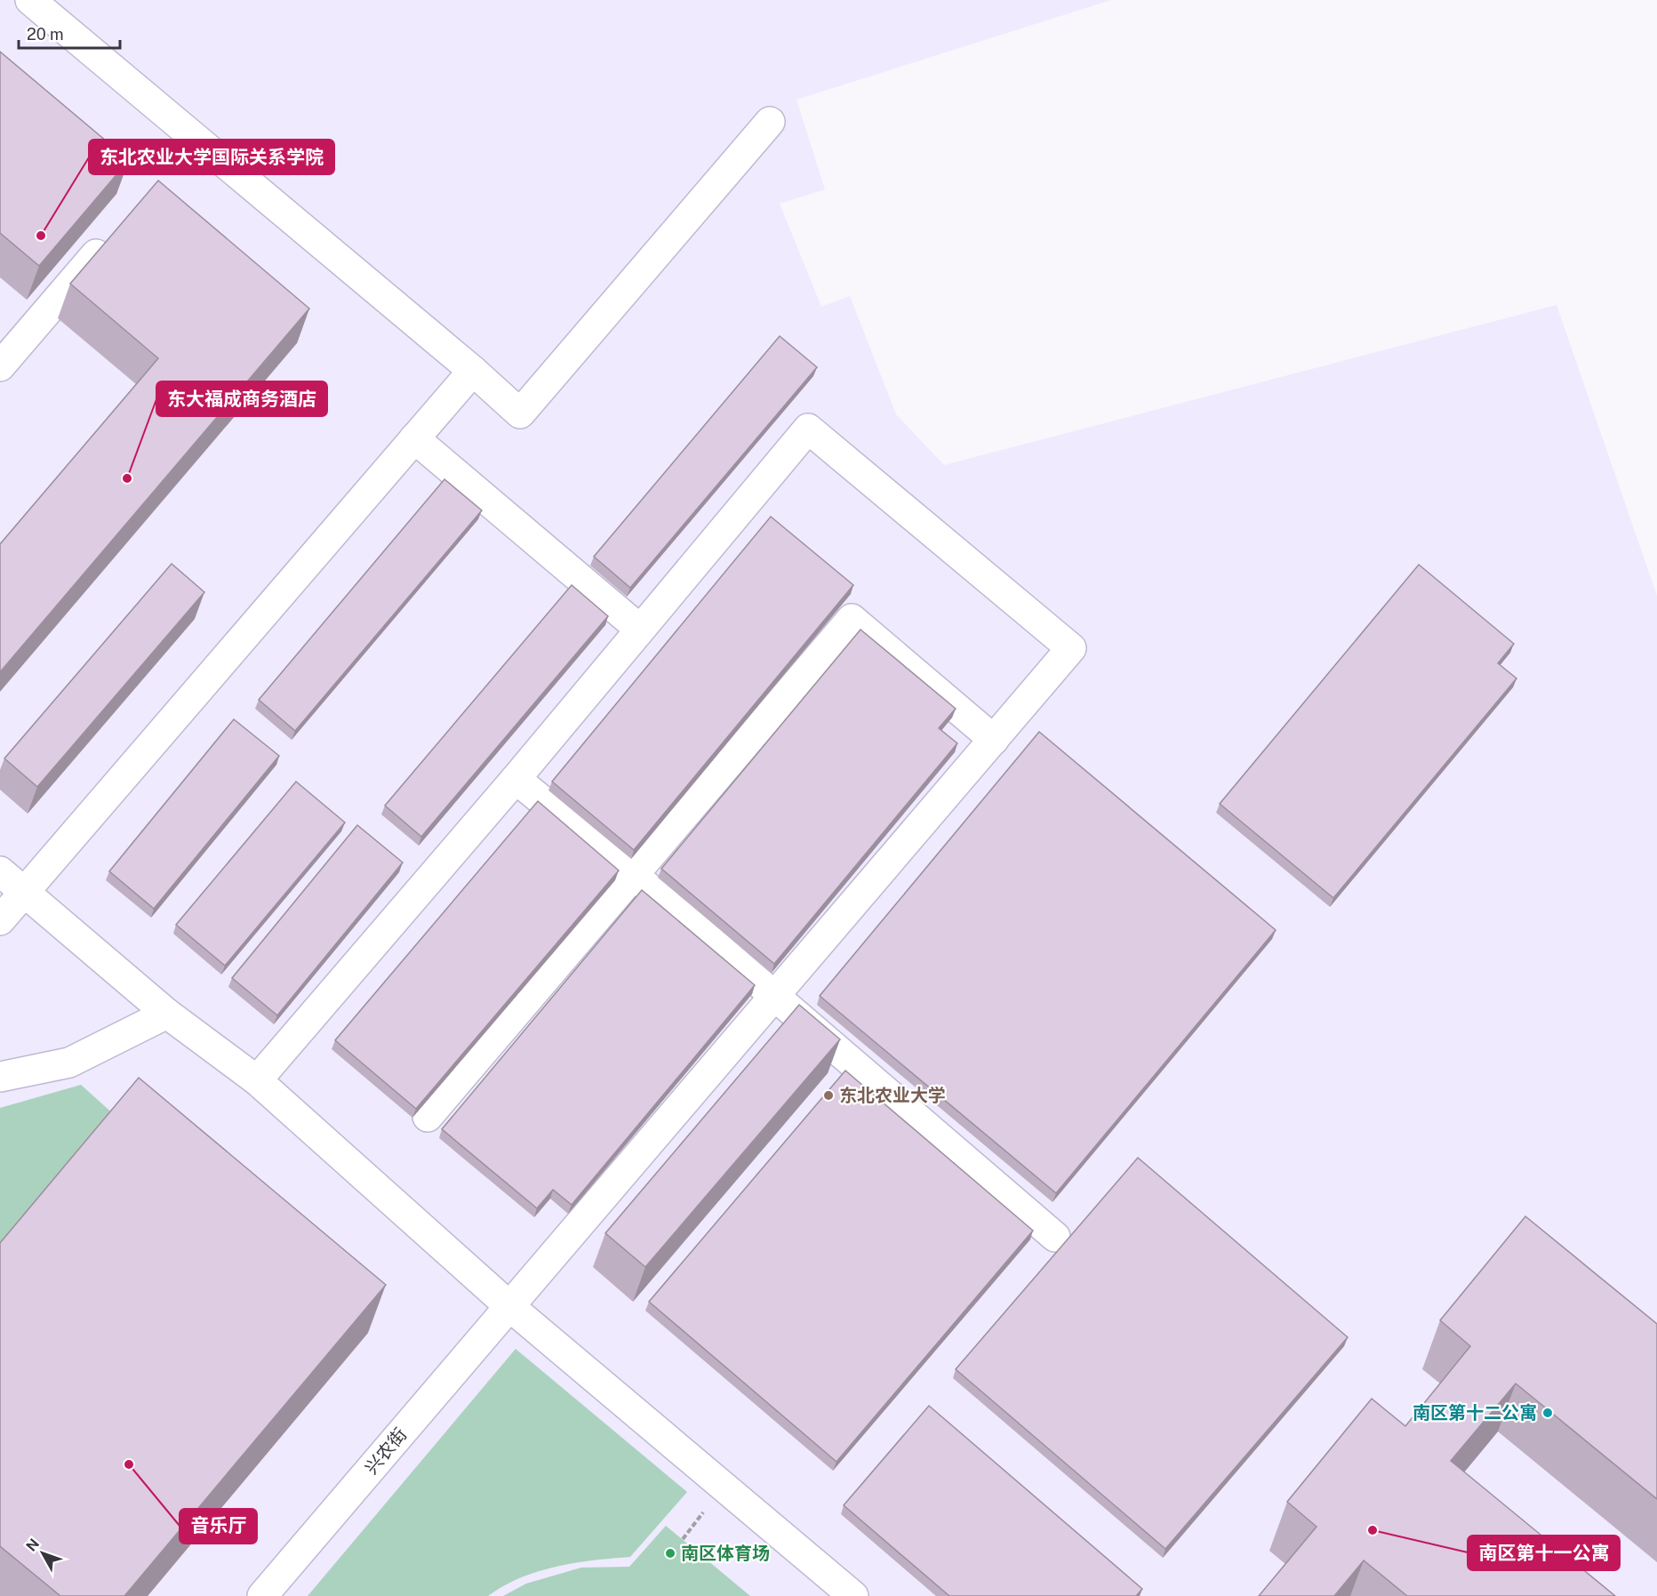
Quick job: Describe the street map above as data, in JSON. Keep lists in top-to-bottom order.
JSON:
{
  "streets": {
    "street": ["兴农街"]
  },
  "places": [
    "东北农业大学国际关系学院",
    "东大福成商务酒店",
    "东北农业大学",
    "南区第十二公寓",
    "音乐厅",
    "南区第十一公寓",
    "南区体育场"
  ],
  "scale_bar": "20 m",
  "north": "top left"
}
